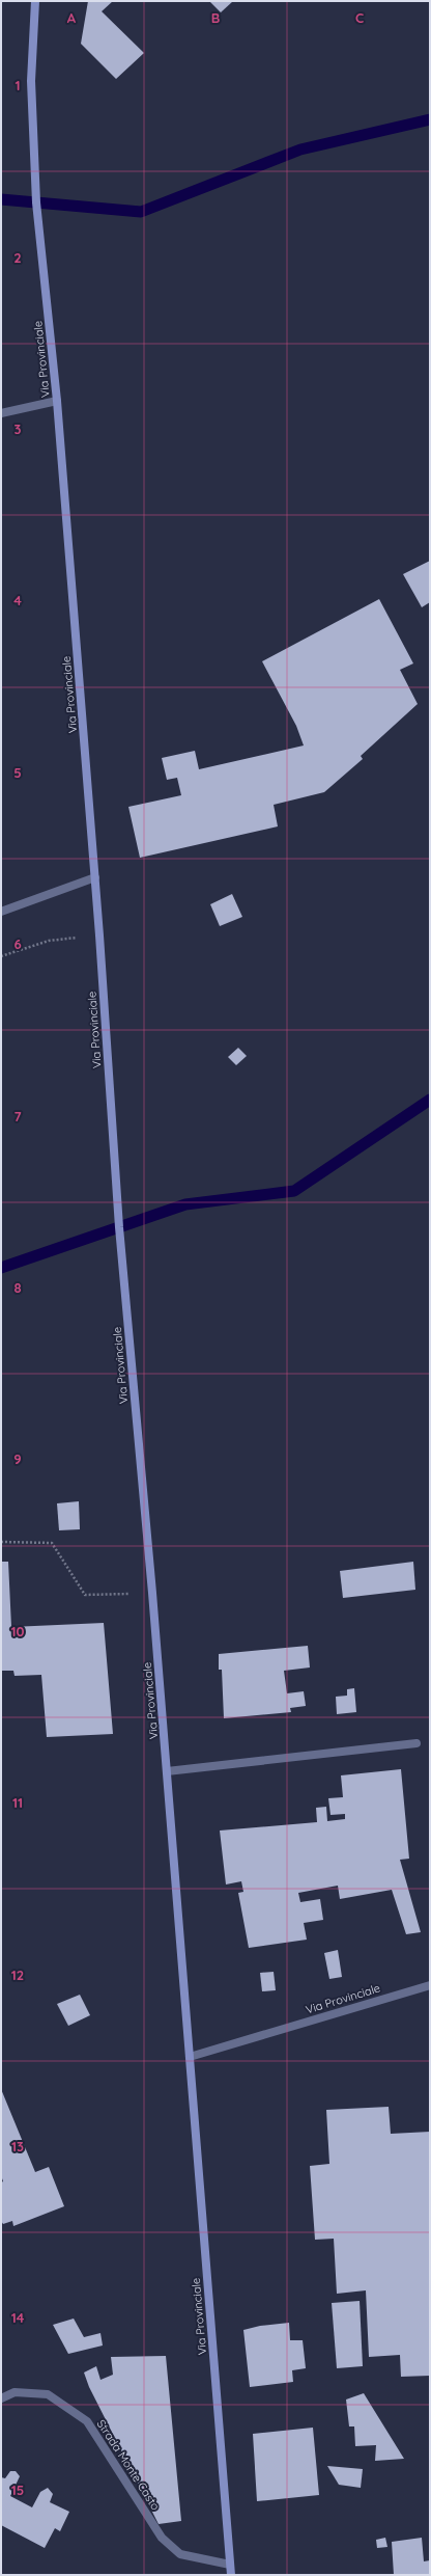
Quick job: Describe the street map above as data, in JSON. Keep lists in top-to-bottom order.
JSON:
{
  "streets": {
    "main road": ["Via Provinciale"],
    "street": ["Strada Monte Casto"]
  },
  "crossings": [
    ["Via Provinciale", "Strada Monte Casto"]
  ],
  "grid": {
    "columns": ["A", "B", "C"],
    "rows": [
      "1",
      "2",
      "3",
      "4",
      "5",
      "6",
      "7",
      "8",
      "9",
      "10",
      "11",
      "12",
      "13",
      "14",
      "15"
    ]
  }
}
